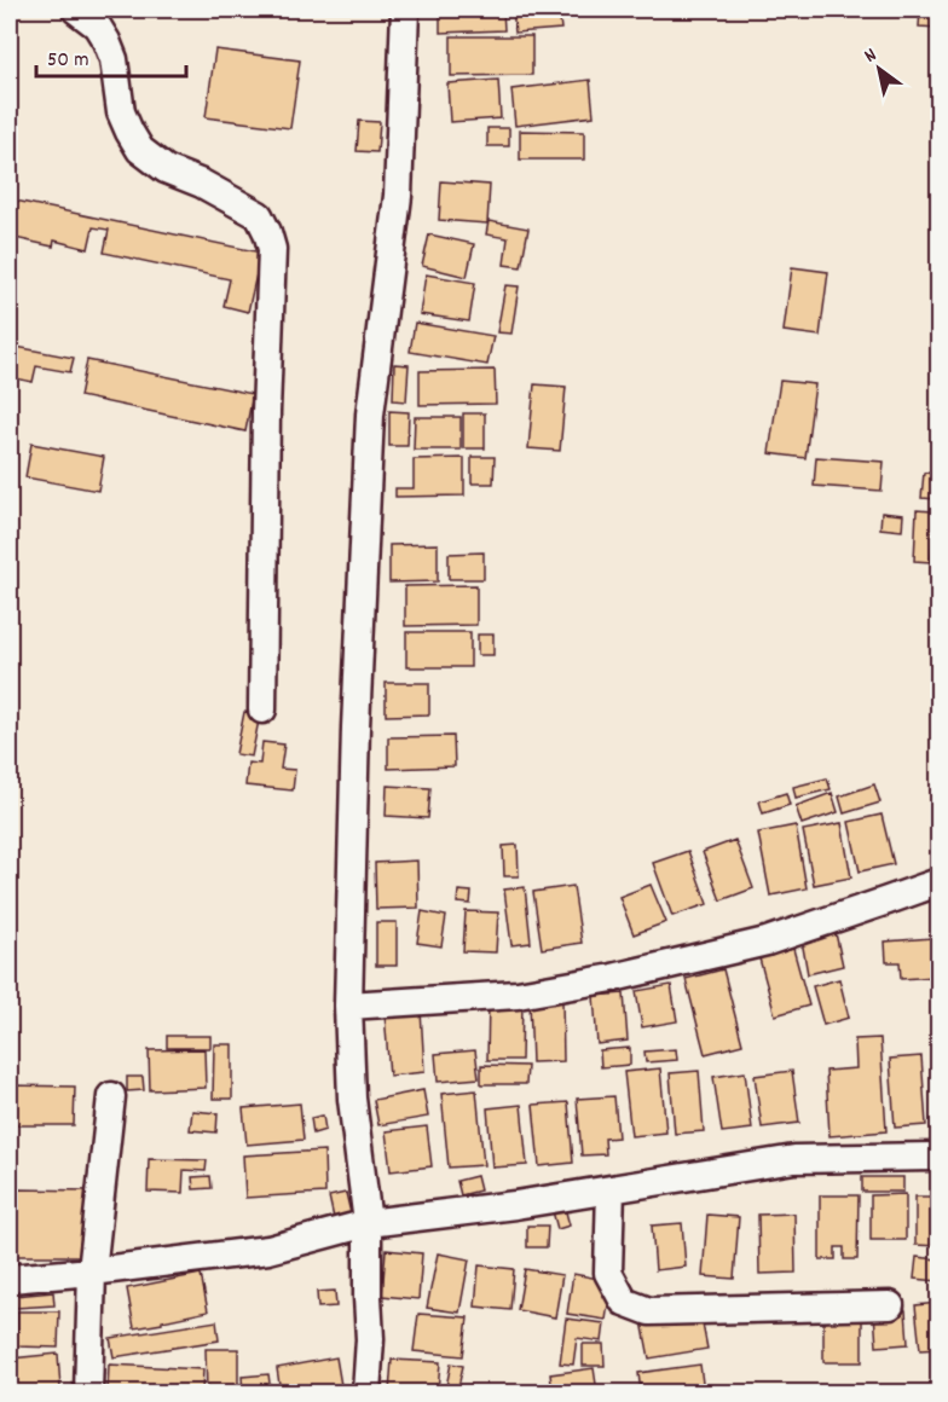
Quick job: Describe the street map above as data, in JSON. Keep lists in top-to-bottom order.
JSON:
{
  "scale_bar": "50 m",
  "north": "top left"
}
